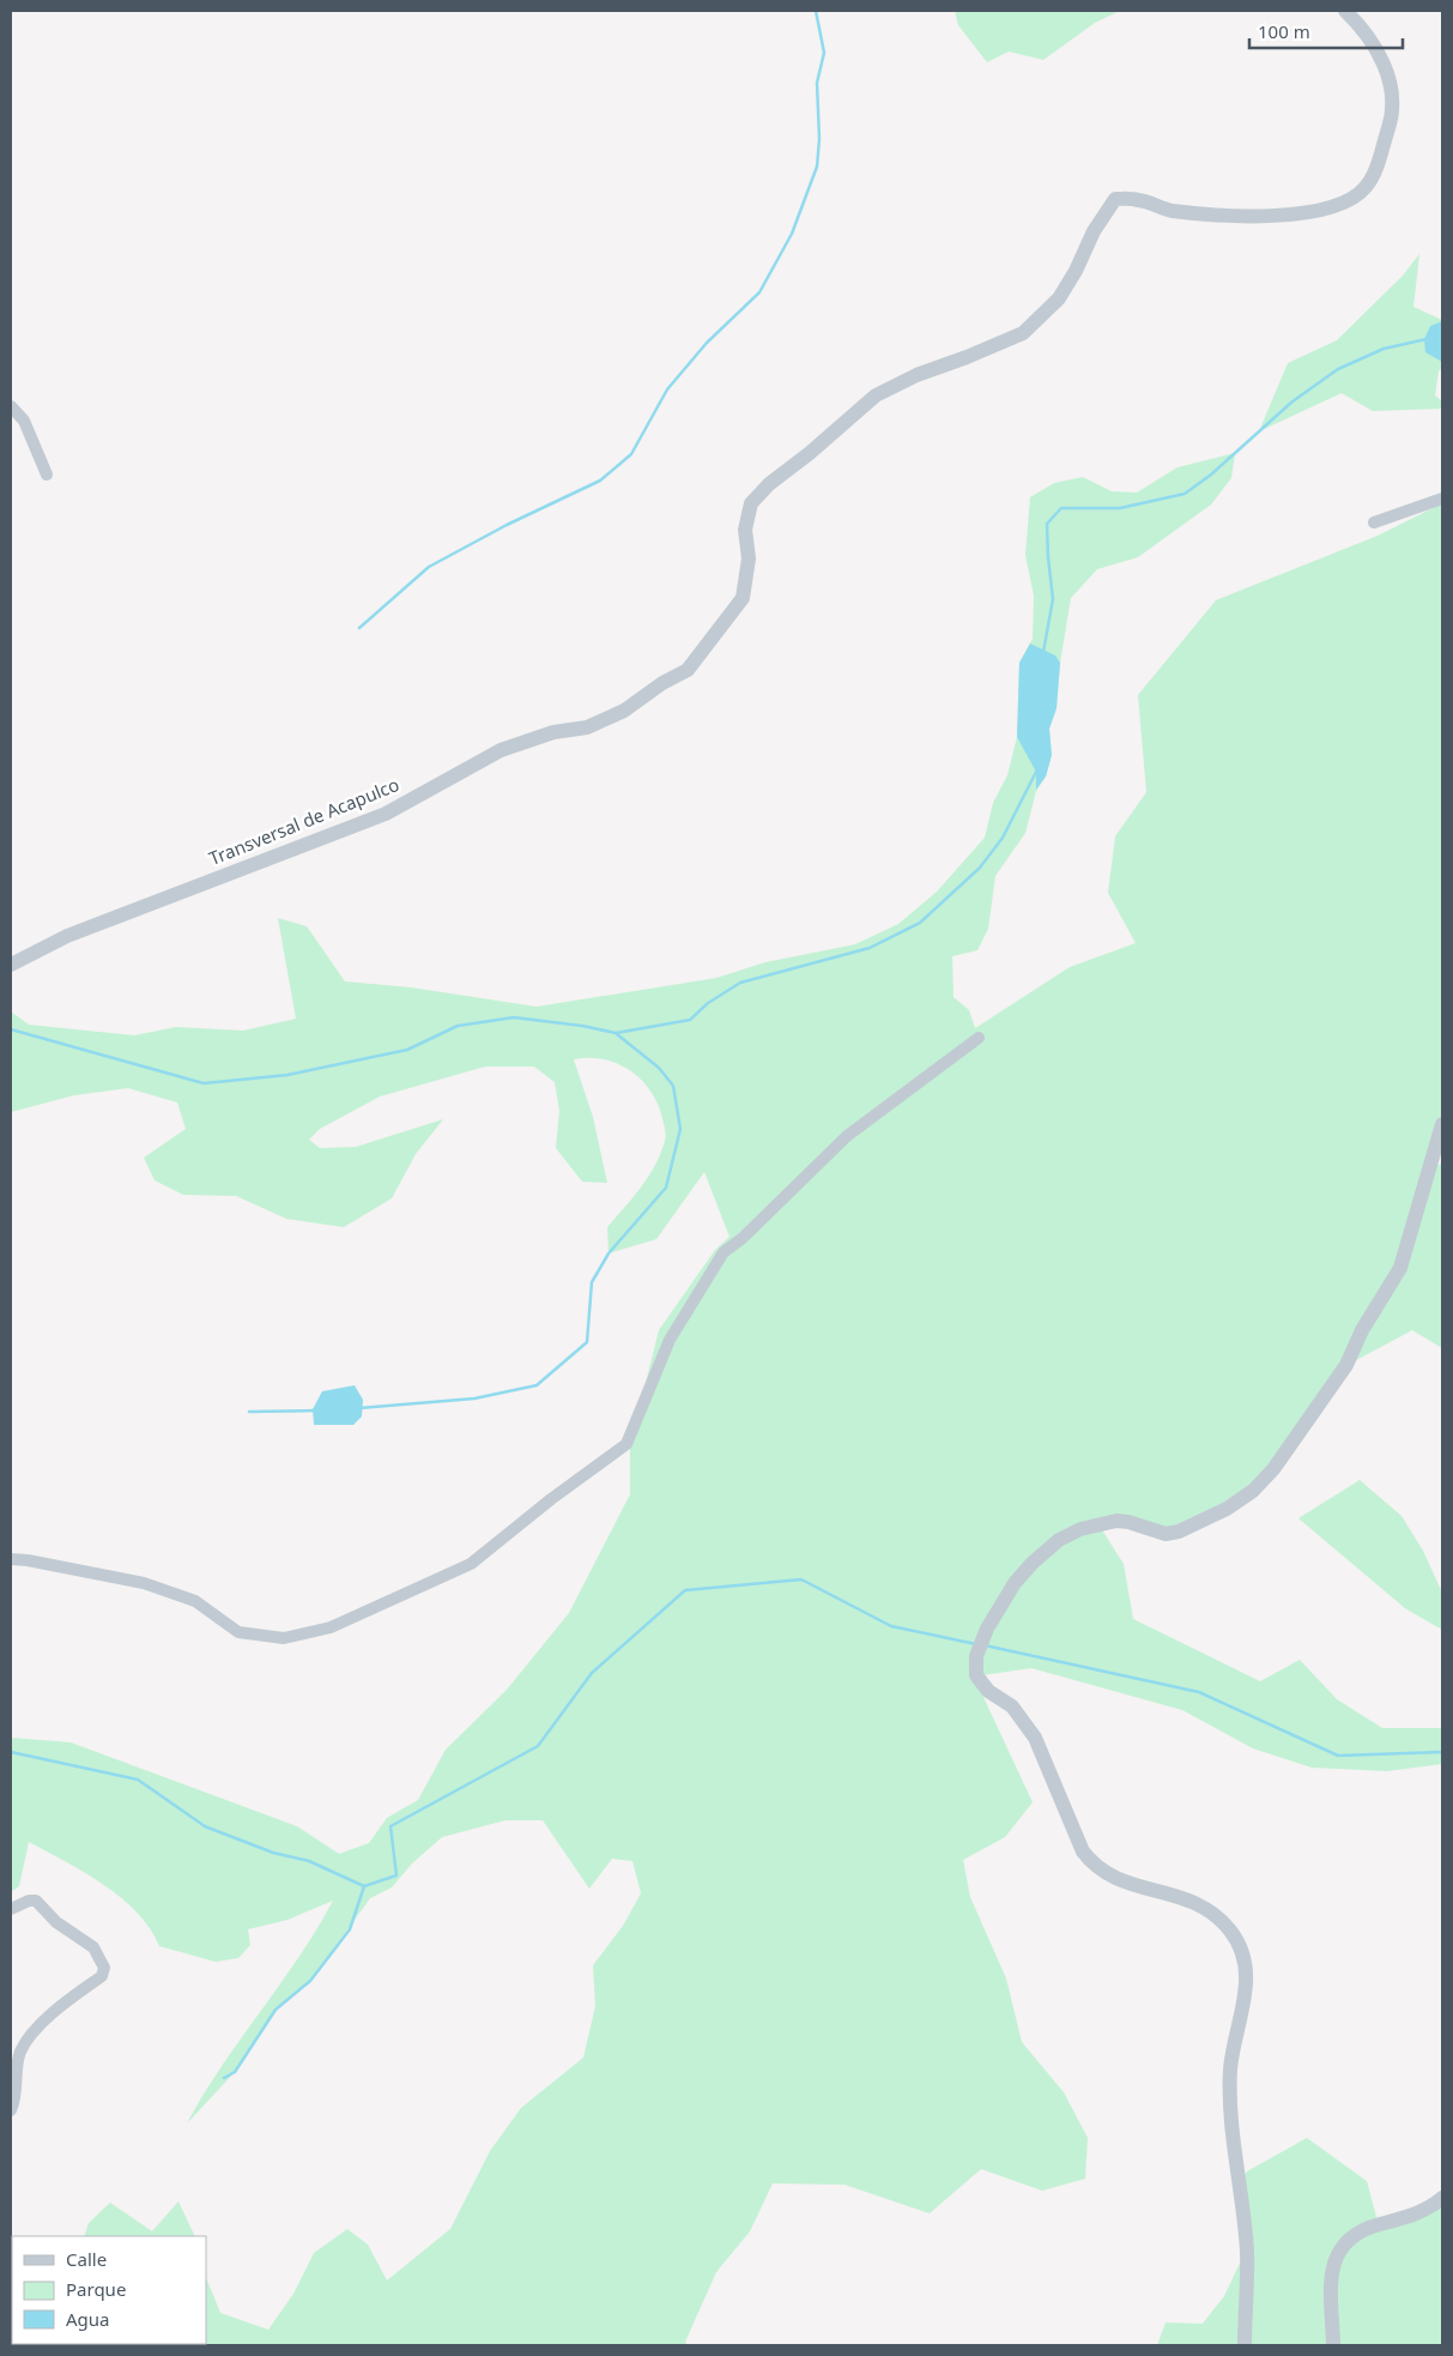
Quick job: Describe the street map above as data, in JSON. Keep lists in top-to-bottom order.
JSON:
{
  "streets": {
    "street": ["Transversal de Acapulco"]
  },
  "legend": ["Calle", "Parque", "Agua"],
  "scale_bar": "100 m"
}
